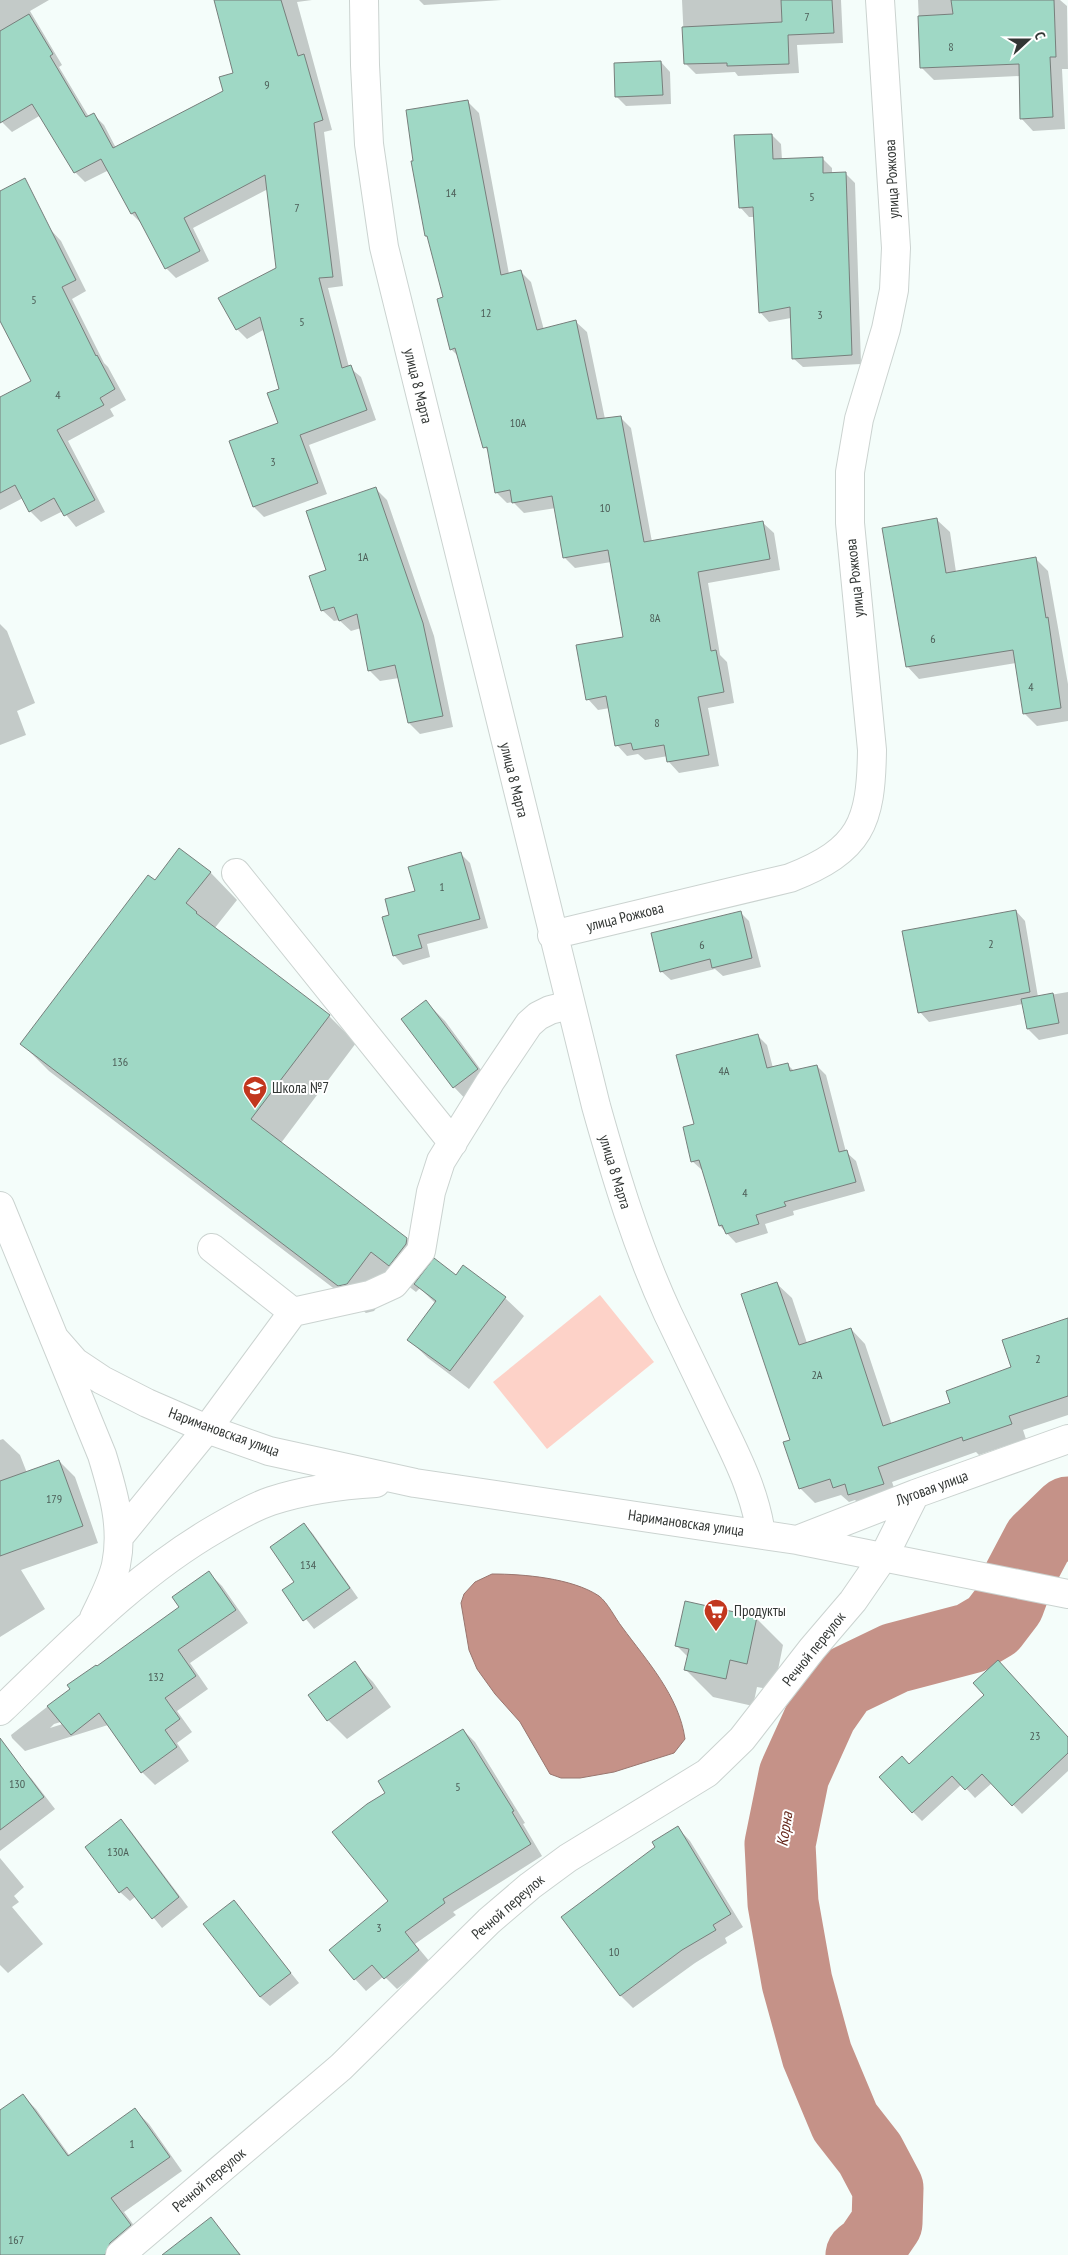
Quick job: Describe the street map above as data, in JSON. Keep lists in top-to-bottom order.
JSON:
{
  "streets": {
    "street": [
      "улица Рожкова",
      "улица 8 Марта",
      "Наримановская улица",
      "Луговая улица",
      "Речной переулок"
    ]
  },
  "crossings": [
    ["улица Рожкова", "улица 8 Марта"],
    ["улица 8 Марта", "Наримановская улица"],
    ["Наримановская улица", "Луговая улица"],
    ["Наримановская улица", "Речной переулок"],
    ["Луговая улица", "Речной переулок"]
  ],
  "water": ["Корна"],
  "places": {
    "school or university": ["Школа №7"],
    "supermarket": ["Продукты"]
  },
  "house_numbers": [
    "7",
    "8",
    "9",
    "14",
    "5",
    "7",
    "5",
    "12",
    "3",
    "5",
    "4",
    "10А",
    "3",
    "10",
    "1А",
    "8А",
    "6",
    "4",
    "8",
    "1",
    "2",
    "6",
    "136",
    "4А",
    "4",
    "2",
    "2А",
    "179",
    "134",
    "132",
    "23",
    "130",
    "5",
    "130А",
    "3",
    "10",
    "1",
    "167"
  ],
  "north": "right"
}
